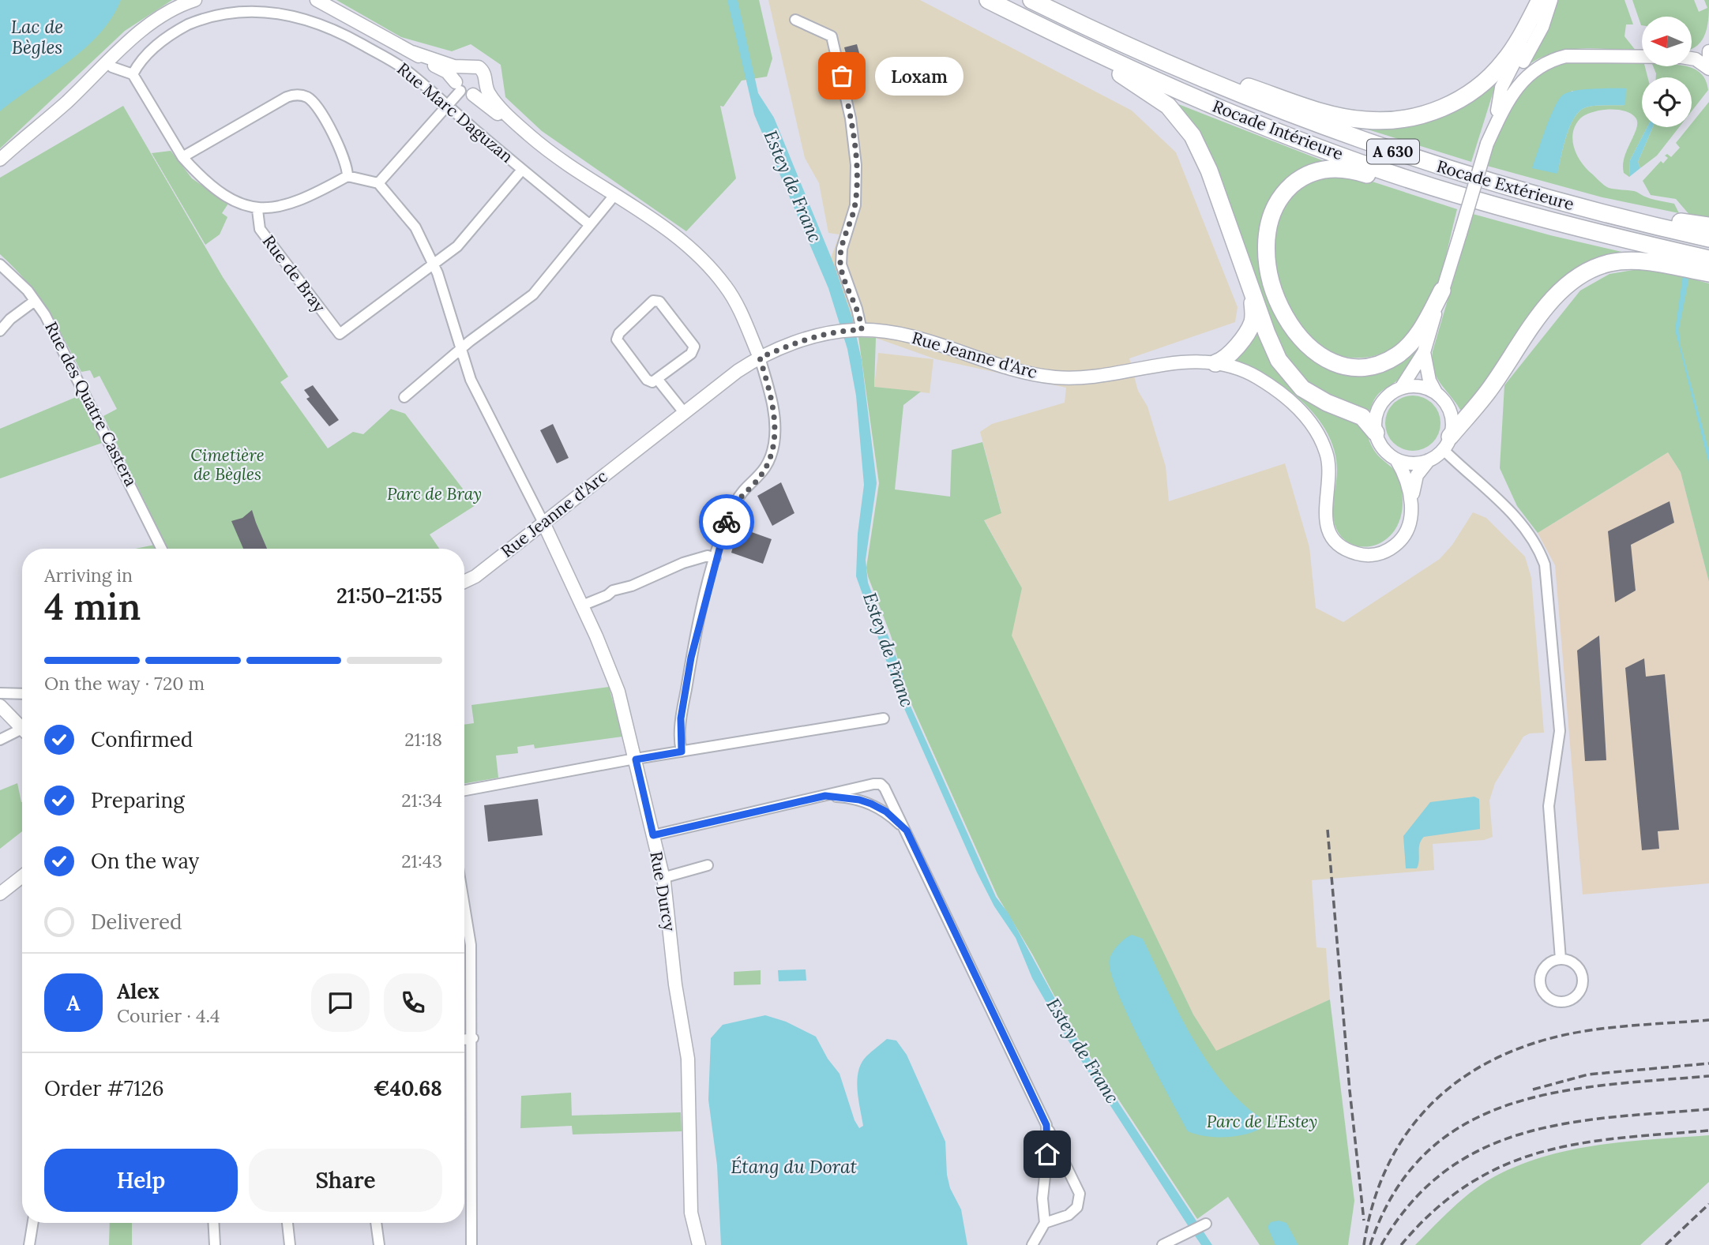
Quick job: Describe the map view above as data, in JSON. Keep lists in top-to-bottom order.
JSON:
{
  "streets": {
    "highway": ["Rocade Intérieure", "A 630", "Rocade Extérieure"],
    "street": [
      "Rue Marc Daguzan",
      "Rue de Bray",
      "Rue Jeanne d'Arc",
      "Rue des Quatre Castera",
      "Rue Durcy"
    ]
  },
  "crossings": [
    ["Rue Jeanne d'Arc", "Rue Durcy"]
  ],
  "water": ["Lac de Bègles", "Estey de Franc", "Étang du Dorat"],
  "parks": ["Cimetière de Bègles", "Parc de Bray", "Parc de L'Estey"],
  "places": ["Loxam"],
  "north": "left",
  "page": {
    "bubble": "Loxam",
    "heading": ["4 min", "Arriving in", "21:50–21:55"],
    "panel": [
      "Alex",
      "Courier · 4.4",
      "Order #7126",
      "€40.68"
    ],
    "bar": "On the way · 720 m",
    "list": [
      ["Confirmed", "21:18"],
      ["Preparing", "21:34"],
      ["On the way", "21:43"],
      "Delivered"
    ],
    "round": "A",
    "buttons": ["Help", "Share"]
  }
}
